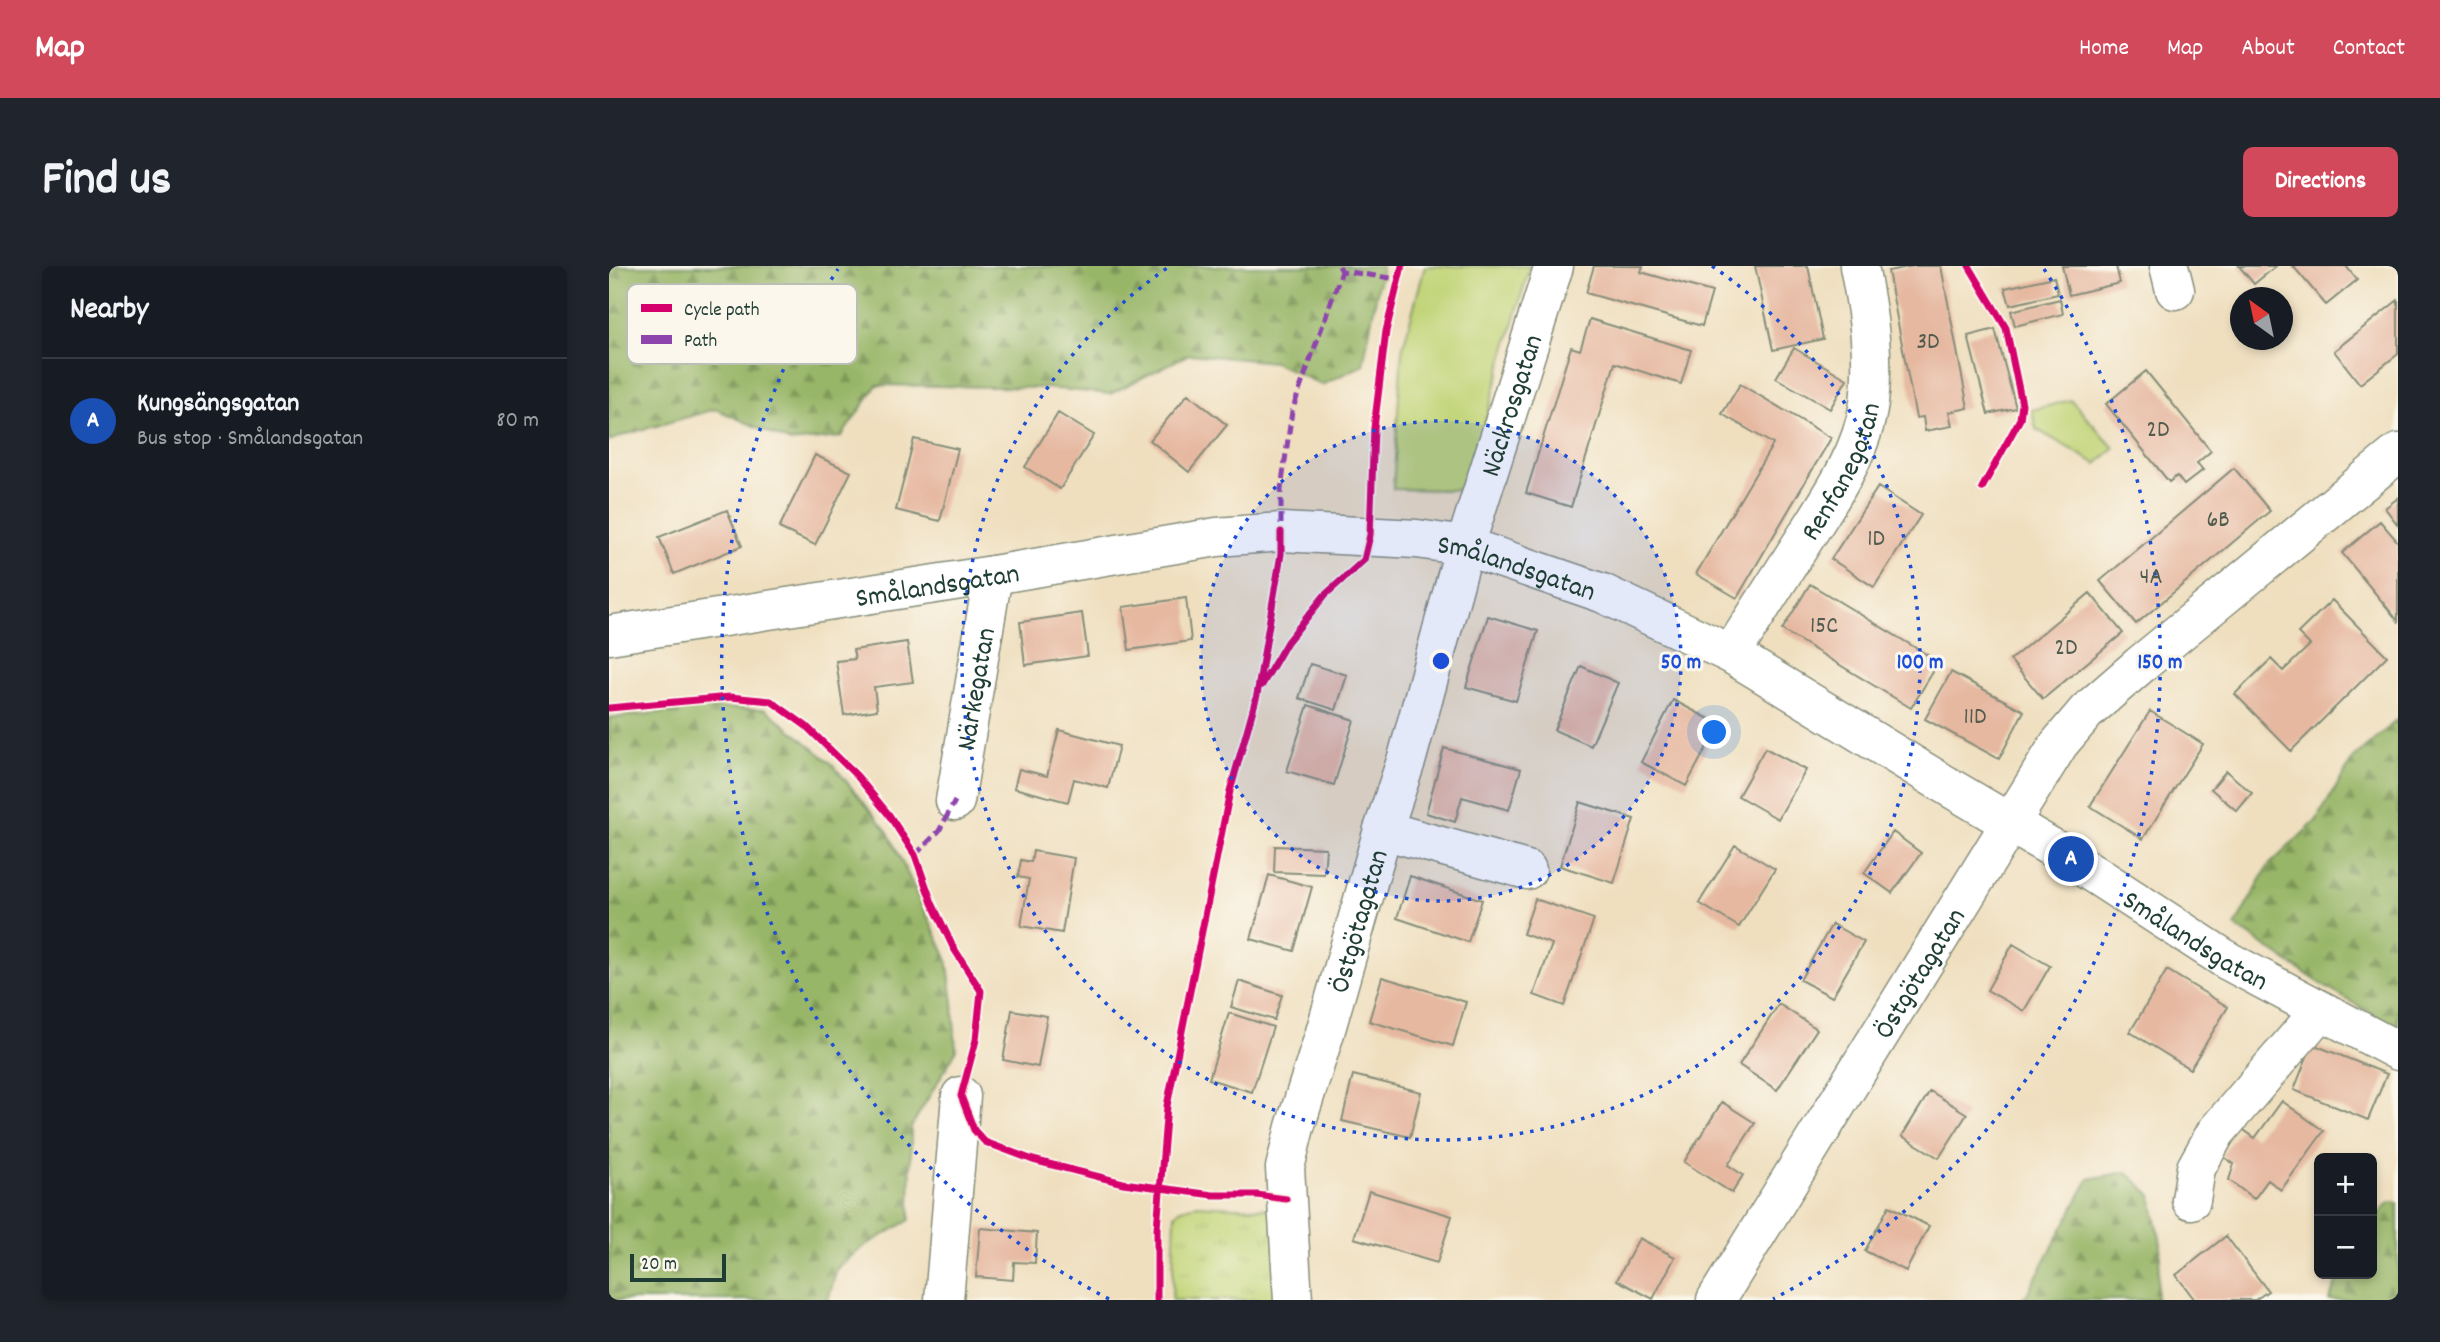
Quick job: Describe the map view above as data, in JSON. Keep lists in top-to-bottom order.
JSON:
{
  "streets": {
    "street": [
      "Näckrosgatan",
      "Renfanegatan",
      "Smålandsgatan",
      "Närkegatan",
      "Östgötagatan"
    ]
  },
  "crossings": [
    ["Näckrosgatan", "Smålandsgatan"],
    ["Näckrosgatan", "Östgötagatan"],
    ["Renfanegatan", "Smålandsgatan"],
    ["Smålandsgatan", "Närkegatan"],
    ["Smålandsgatan", "Östgötagatan"]
  ],
  "house_numbers": [
    "3D",
    "2D",
    "6B",
    "1D",
    "4A",
    "15C",
    "2D",
    "11D"
  ],
  "legend": ["Cycle path", "Path"],
  "scale_bar": "20 m",
  "north": "top left",
  "page": {
    "header": "Map",
    "nav": [
      "Home",
      "Map",
      "About",
      "Contact"
    ],
    "title": "Find us",
    "buttons": "Directions",
    "heading": "Nearby",
    "list": [
      {
        "mark": "A",
        "name": "Kungsängsgatan",
        "note": "Bus stop · Smålandsgatan",
        "value": "80 m"
      }
    ],
    "pins": "A",
    "map_buttons": ["+", "−"],
    "scale": "20 m"
  },
  "rings": ["50 m", "100 m", "150 m"]
}
